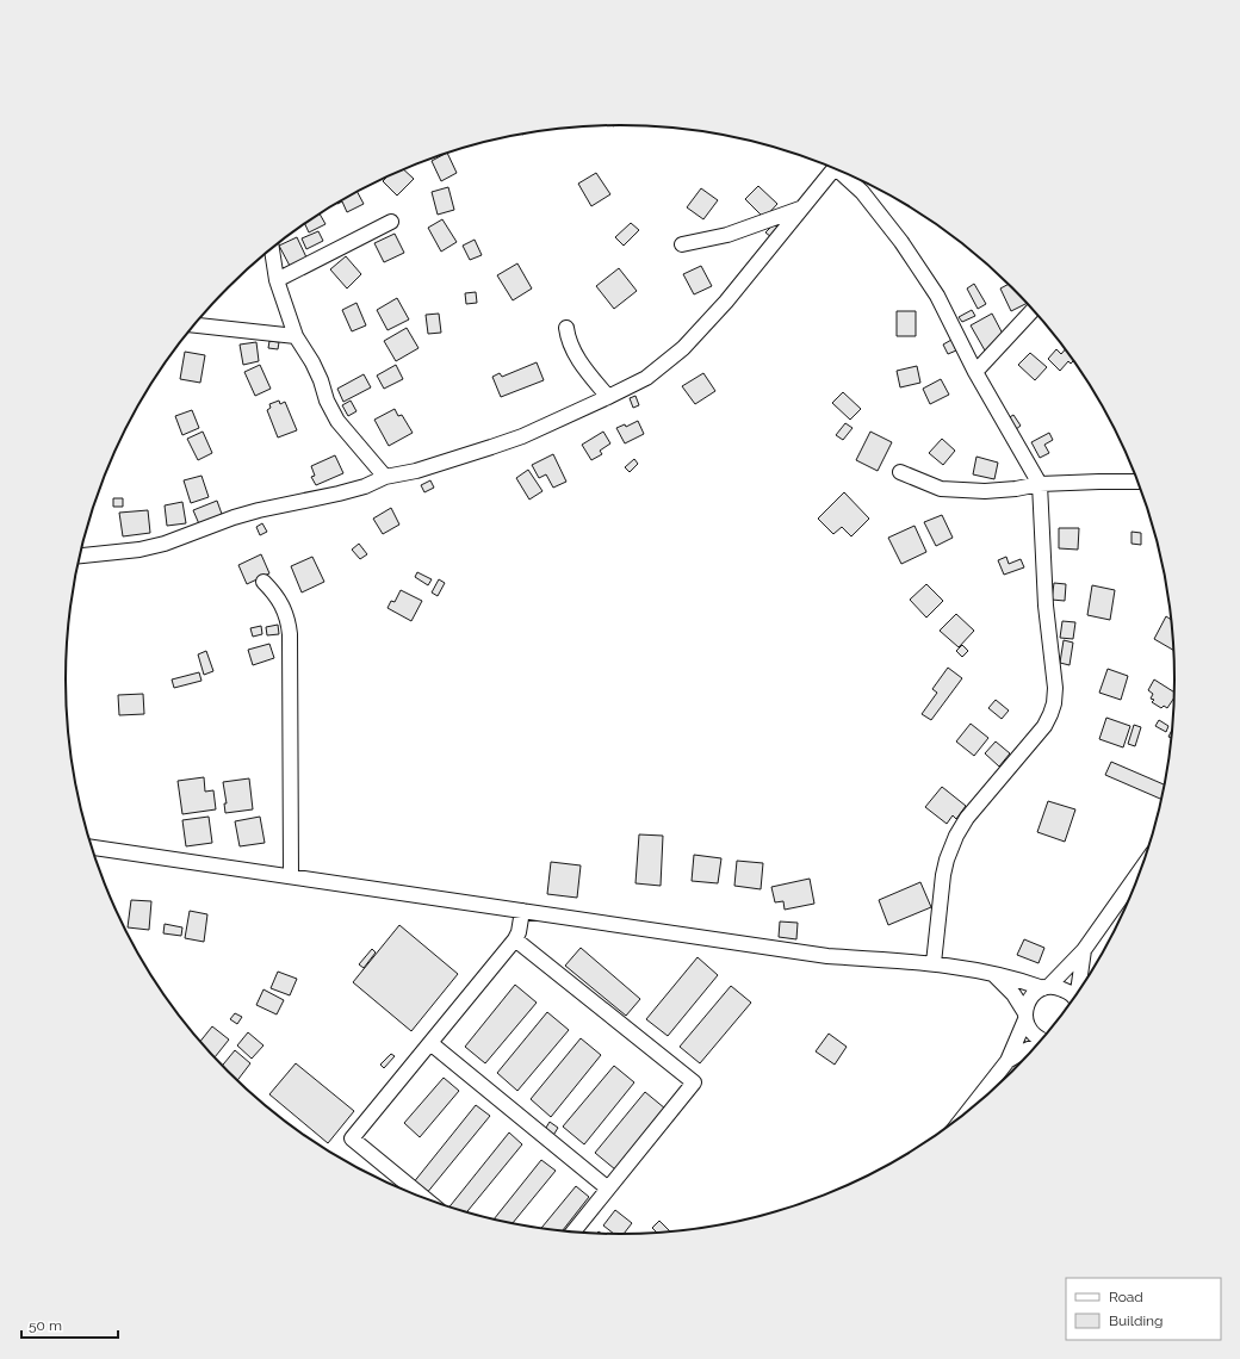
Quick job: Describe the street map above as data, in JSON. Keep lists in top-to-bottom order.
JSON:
{
  "legend": ["Road", "Building"],
  "scale_bar": "50 m"
}
